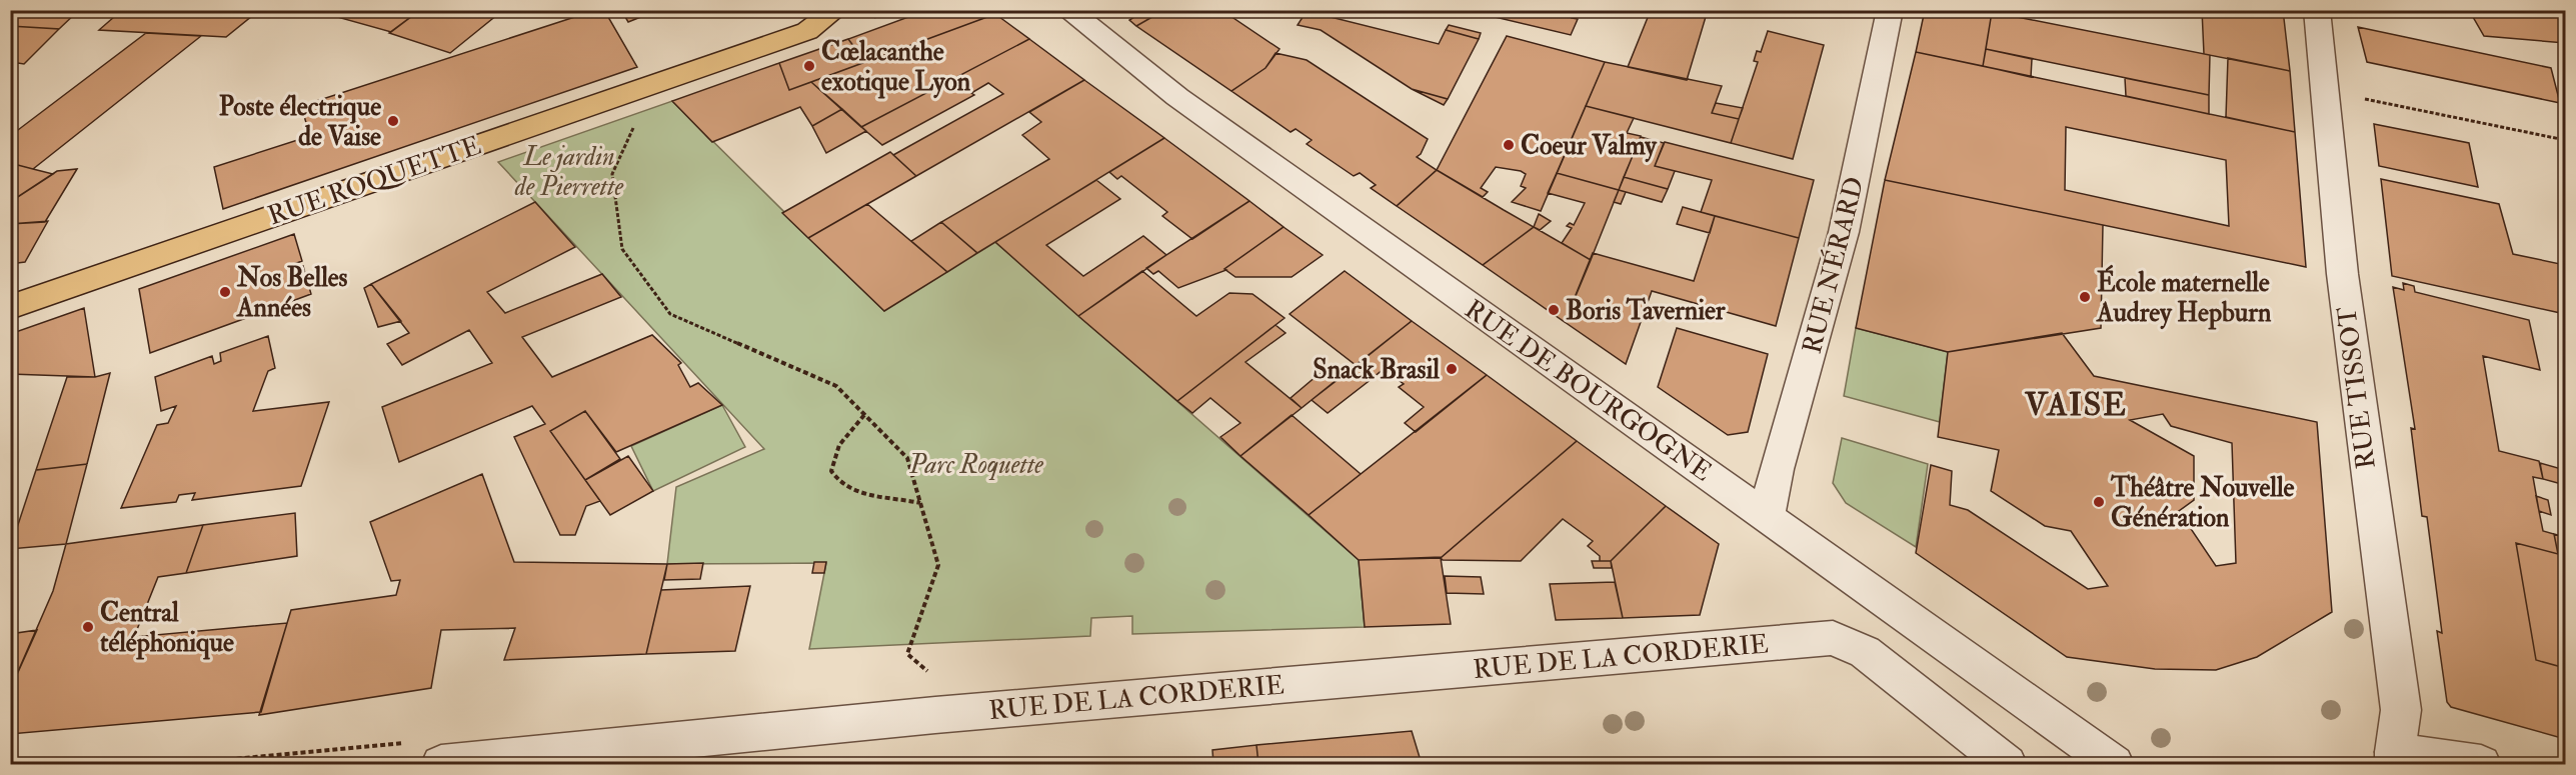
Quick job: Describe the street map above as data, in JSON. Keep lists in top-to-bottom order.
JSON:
{
  "streets": {
    "main road": ["RUE ROQUETTE"],
    "street": [
      "RUE NÉRARD",
      "RUE TISSOT",
      "RUE DE BOURGOGNE",
      "RUE DE LA CORDERIE"
    ]
  },
  "crossings": [
    ["RUE NÉRARD", "RUE DE BOURGOGNE"]
  ],
  "districts": ["VAISE"],
  "parks": ["Le jardin de Pierrette", "Parc Roquette"],
  "places": [
    "Cœlacanthe exotique Lyon",
    "Poste électrique de Vaise",
    "Coeur Valmy",
    "Nos Belles Années",
    "École maternelle Audrey Hepburn",
    "Boris Tavernier",
    "Snack Brasil",
    "Théâtre Nouvelle Génération",
    "Central téléphonique"
  ]
}
